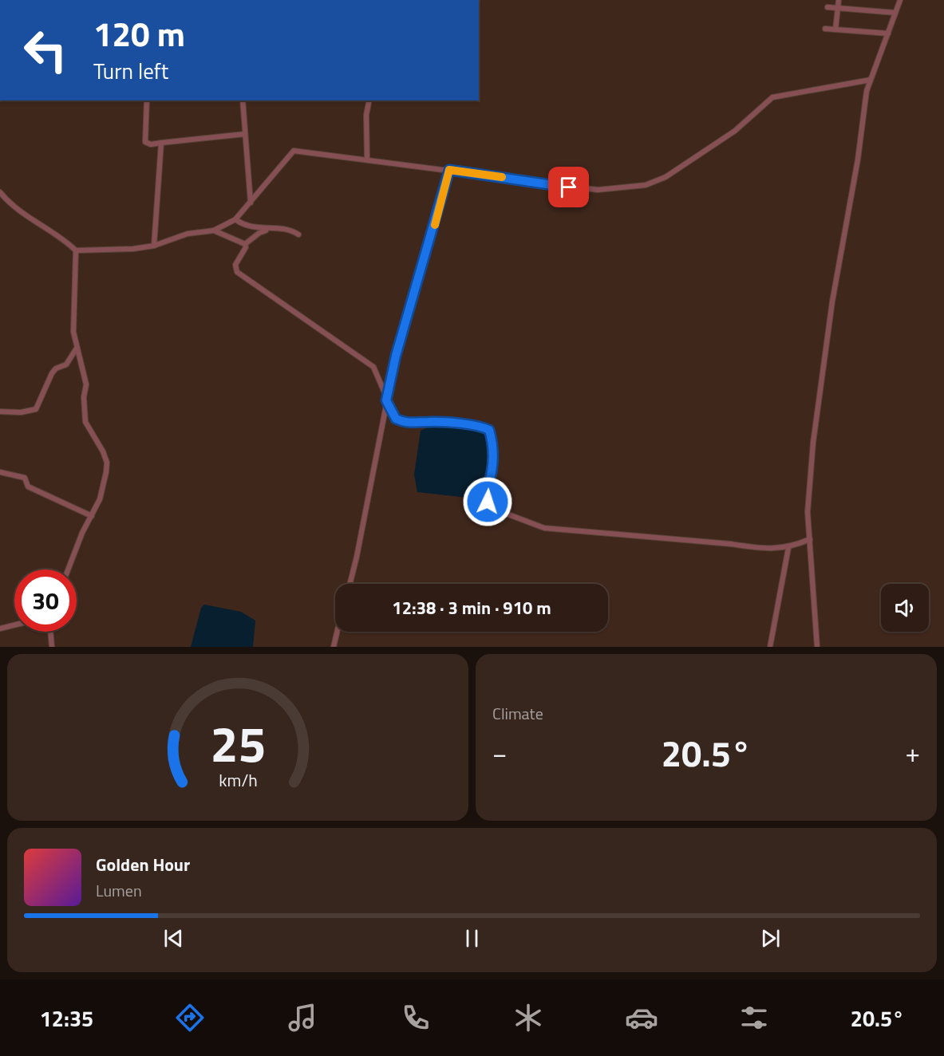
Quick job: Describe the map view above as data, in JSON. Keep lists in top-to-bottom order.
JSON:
{
  "page": {
    "turn": ["120 m", "Turn left"],
    "limit": "30",
    "trip": "12:38 · 3 min · 910 m",
    "tile": "Climate",
    "heat": ["−", "20.5°", "+"],
    "song": ["Golden Hour", "Lumen"],
    "tabs": ["12:35", "20.5°"],
    "gauge": ["25", "km/h"]
  }
}
